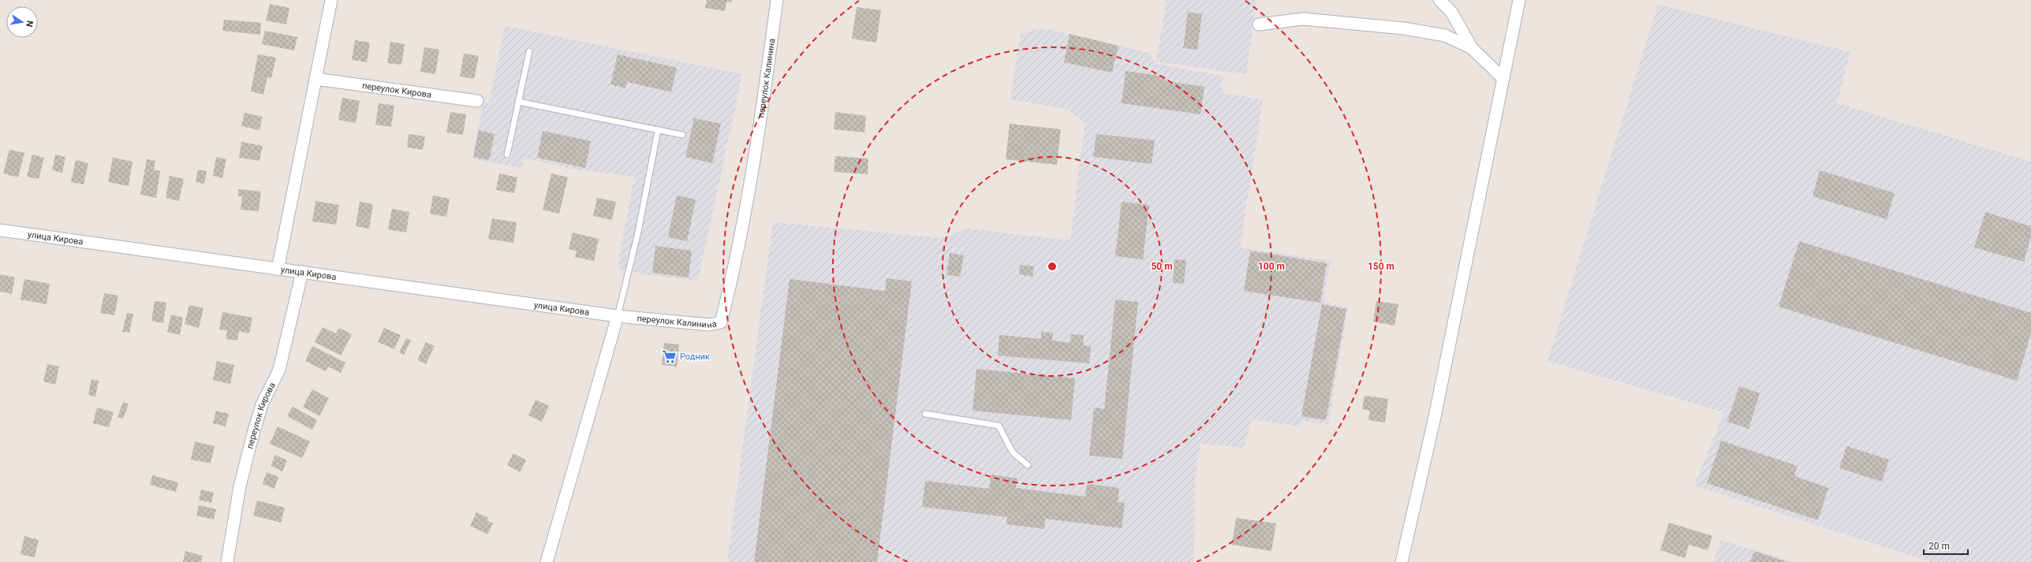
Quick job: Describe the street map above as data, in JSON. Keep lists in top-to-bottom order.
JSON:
{
  "streets": {
    "street": ["переулок Калинина", "переулок Кирова", "улица Кирова"]
  },
  "crossings": [
    ["переулок Калинина", "улица Кирова"],
    ["переулок Кирова", "улица Кирова"]
  ],
  "places": {
    "supermarket": ["Родник"]
  },
  "scale_bar": "20 m",
  "north": "right",
  "rings": ["50 m", "100 m", "150 m"]
}
